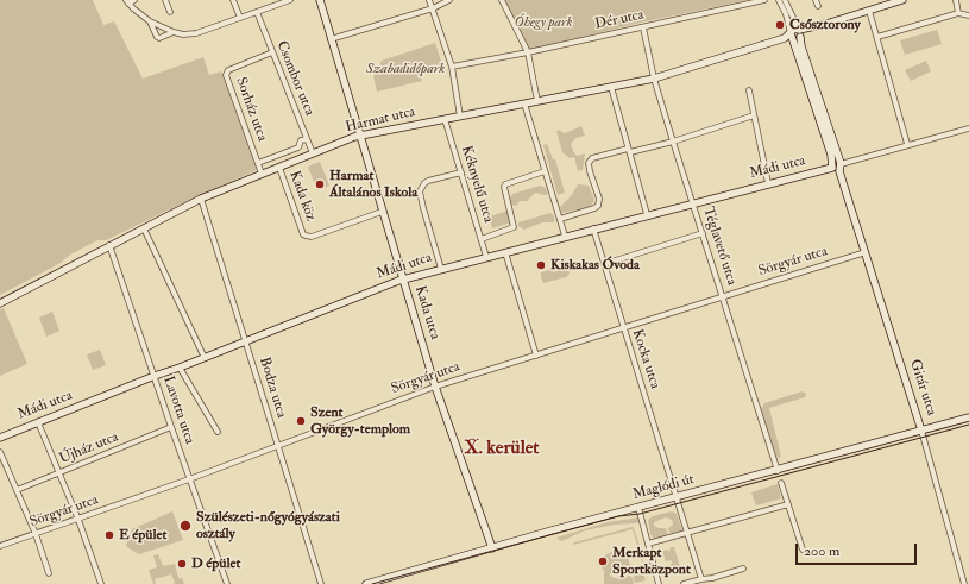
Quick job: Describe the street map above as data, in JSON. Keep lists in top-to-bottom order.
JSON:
{
  "streets": {
    "street": [
      "Dér utca",
      "Csombor utca",
      "Sorház utca",
      "Harmat utca",
      "Mádi utca",
      "Kéknyelű utca",
      "Kada köz",
      "Téglavető utca",
      "Sörgyár utca",
      "Kada utca",
      "Kocka utca",
      "Bodza utca",
      "Gitár utca",
      "Lavotta utca",
      "Újház utca",
      "Maglódi út"
    ]
  },
  "crossings": [
    ["Dér utca", "Téglavető utca"],
    ["Csombor utca", "Sorház utca"],
    ["Csombor utca", "Harmat utca"],
    ["Sorház utca", "Harmat utca"],
    ["Harmat utca", "Kéknyelű utca"],
    ["Harmat utca", "Kada köz"],
    ["Harmat utca", "Téglavető utca"],
    ["Harmat utca", "Kada utca"],
    ["Harmat utca", "Bodza utca"],
    ["Harmat utca", "Gitár utca"],
    ["Harmat utca", "Lavotta utca"],
    ["Mádi utca", "Kéknyelű utca"],
    ["Mádi utca", "Téglavető utca"],
    ["Mádi utca", "Kada utca"],
    ["Mádi utca", "Kocka utca"],
    ["Mádi utca", "Bodza utca"],
    ["Mádi utca", "Gitár utca"],
    ["Mádi utca", "Lavotta utca"],
    ["Kéknyelű utca", "Kada utca"],
    ["Kada köz", "Kada utca"],
    ["Téglavető utca", "Sörgyár utca"],
    ["Téglavető utca", "Maglódi út"],
    ["Sörgyár utca", "Kada utca"],
    ["Sörgyár utca", "Kocka utca"],
    ["Sörgyár utca", "Bodza utca"],
    ["Sörgyár utca", "Gitár utca"],
    ["Sörgyár utca", "Lavotta utca"],
    ["Kada utca", "Maglódi út"],
    ["Kocka utca", "Maglódi út"],
    ["Gitár utca", "Maglódi út"],
    ["Lavotta utca", "Újház utca"]
  ],
  "districts": ["X. kerület"],
  "parks": ["Óhegy park", "Szabadidőpark"],
  "places": [
    "Csősztorony",
    "Harmat Általános Iskola",
    "Kiskakas Óvoda",
    "Szent György-templom",
    "Szülészeti-nőgyógyászati osztály",
    "E épület",
    "Merkapt Sportközpont",
    "D épület"
  ],
  "scale_bar": "200 m"
}
